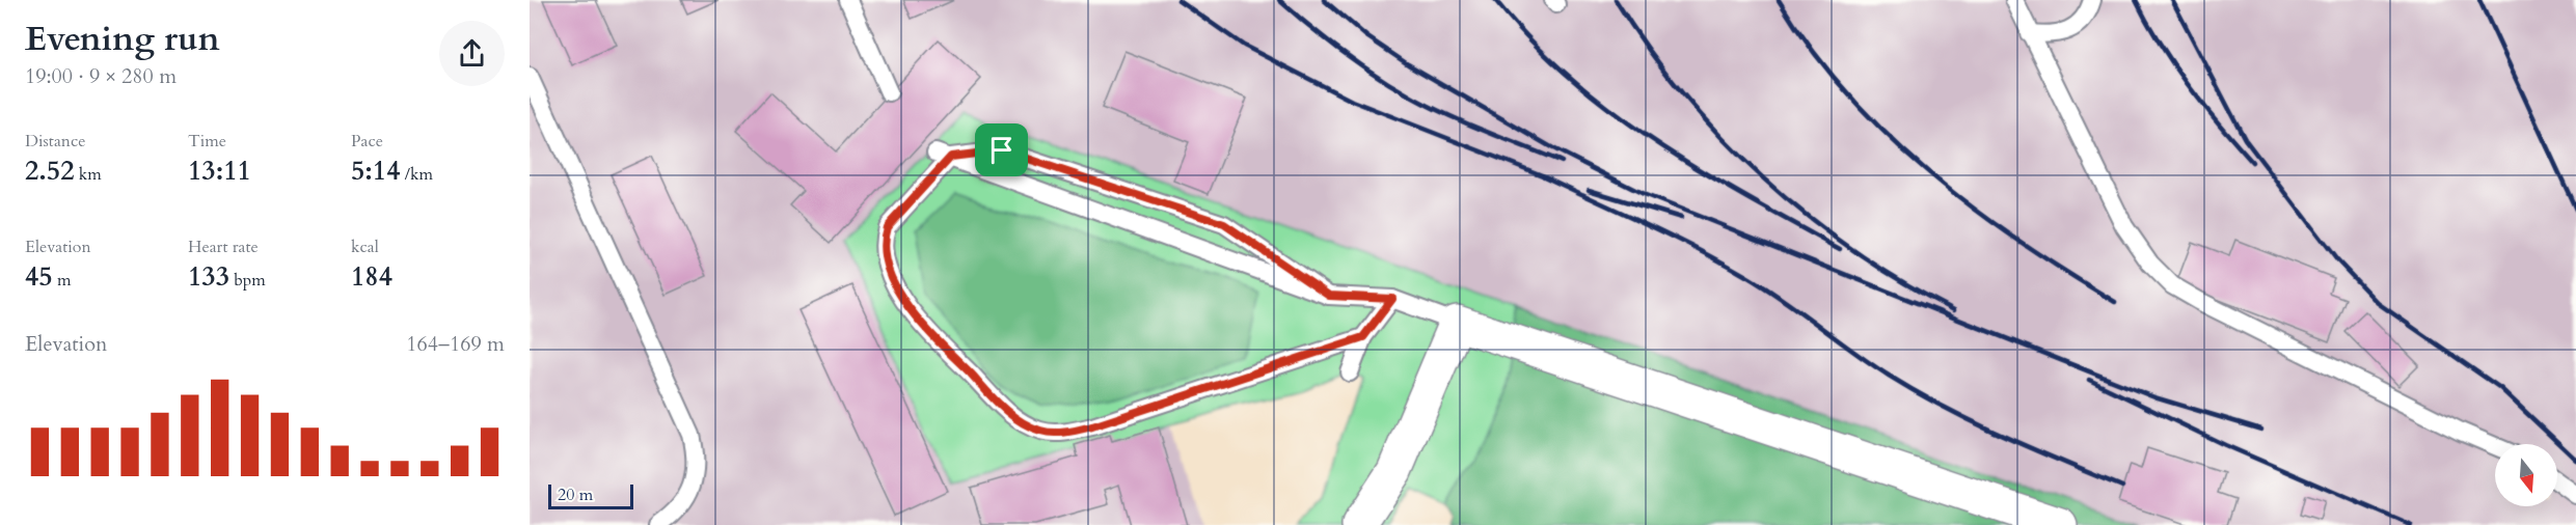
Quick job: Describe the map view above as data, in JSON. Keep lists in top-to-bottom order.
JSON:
{
  "scale_bar": "20 m",
  "north": "bottom",
  "page": {
    "heading": ["Evening run", "19:00 · 9 × 280 m"],
    "stats": [
      ["Distance", "2.52 km"],
      ["Time", "13:11"],
      ["Pace", "5:14 /km"],
      ["Elevation", "45 m"],
      ["Heart rate", "133 bpm"],
      ["kcal", "184"]
    ],
    "chart": ["Elevation", "164–169 m"],
    "scale": "20 m"
  }
}
